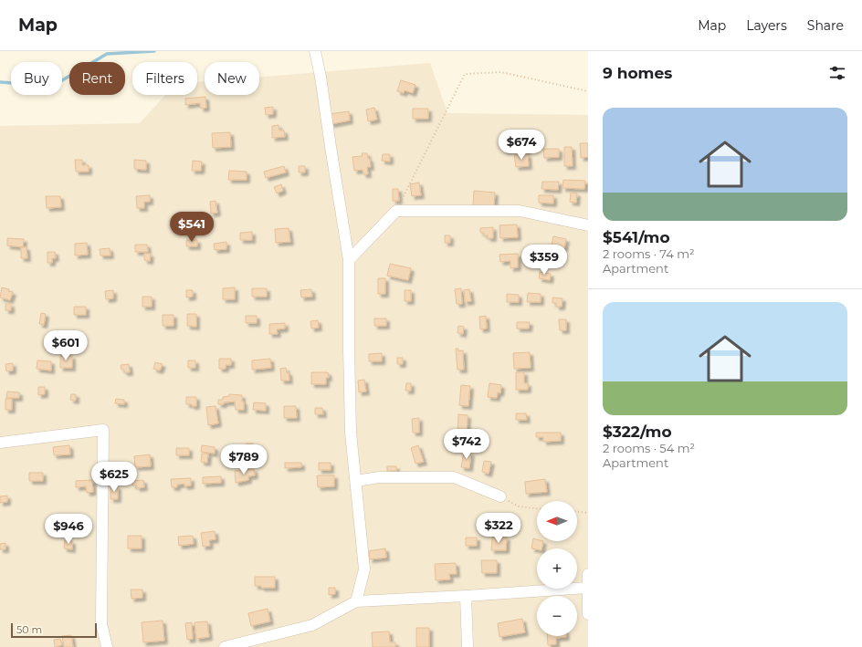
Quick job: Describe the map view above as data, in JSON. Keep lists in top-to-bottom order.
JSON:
{
  "scale_bar": "50 m",
  "north": "left",
  "page": {
    "header": "Map",
    "nav": ["Map", "Layers", "Share"],
    "heading": "9 homes",
    "chip": [
      "Buy",
      "Rent",
      "Filters",
      "New"
    ],
    "list": [
      {
        "name": "$541/mo",
        "note": "2 rooms · 74 m² · Apartment"
      },
      {
        "name": "$322/mo",
        "note": "2 rooms · 54 m² · Apartment"
      }
    ],
    "price": [
      "$674",
      "$541",
      "$359",
      "$601",
      "$742",
      "$789",
      "$625",
      "$322",
      "$946"
    ],
    "map_buttons": ["+", "−"],
    "scale": "50 m"
  }
}
